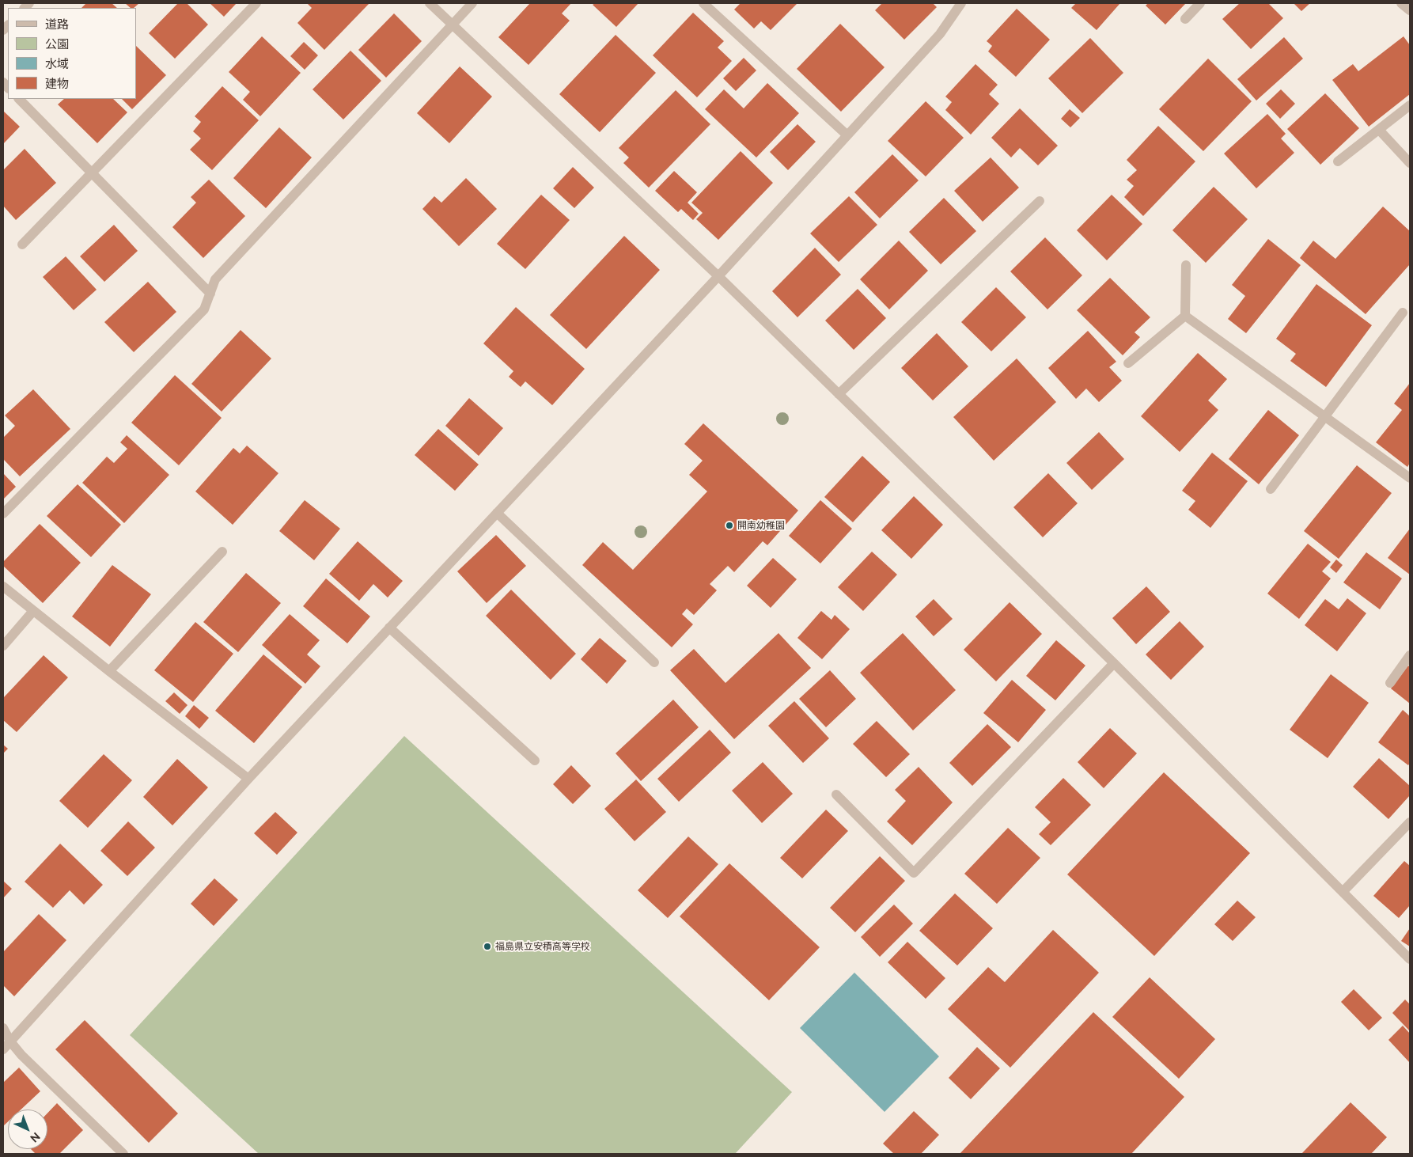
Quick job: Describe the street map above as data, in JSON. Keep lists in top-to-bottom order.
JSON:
{
  "places": ["開南幼稚園", "福島県立安積高等学校"],
  "legend": [
    "道路",
    "公園",
    "水域",
    "建物"
  ],
  "north": "bottom right"
}
